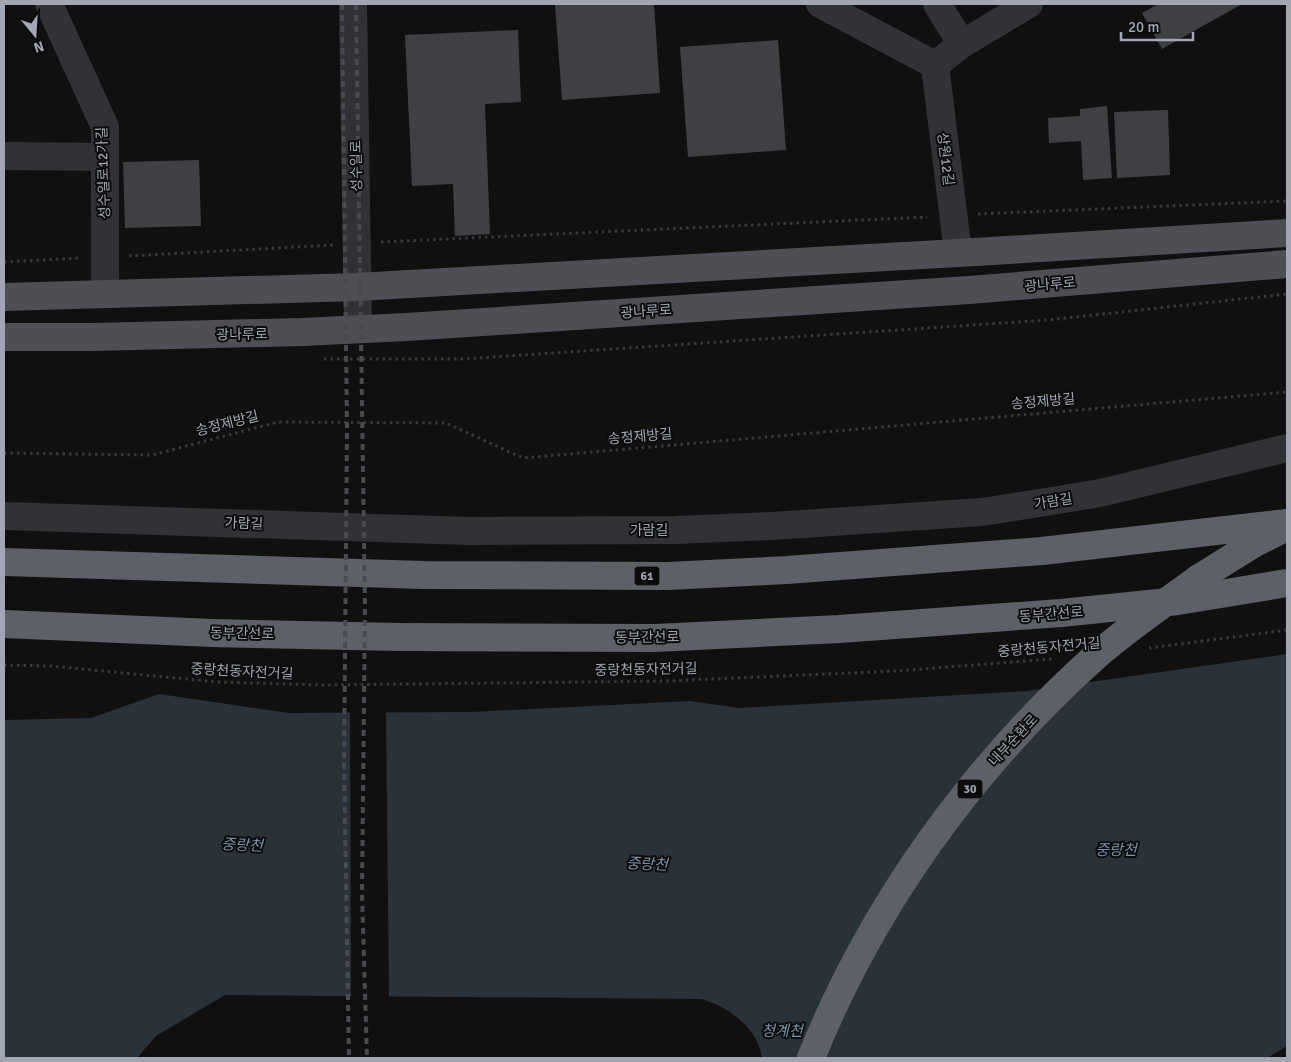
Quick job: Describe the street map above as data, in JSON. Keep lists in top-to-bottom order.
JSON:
{
  "streets": {
    "highway": [
      "61",
      "동부간선로",
      "내부순환로",
      "30"
    ],
    "main road": ["광나루로"],
    "street": [
      "상원12길",
      "성수일로",
      "성수일로12가길",
      "가람길"
    ],
    "path": ["송정제방길", "중랑천동자전거길"]
  },
  "crossings": [
    ["성수일로", "광나루로"],
    ["61", "내부순환로"]
  ],
  "water": ["중랑천", "청계천"],
  "scale_bar": "20 m",
  "north": "bottom"
}
